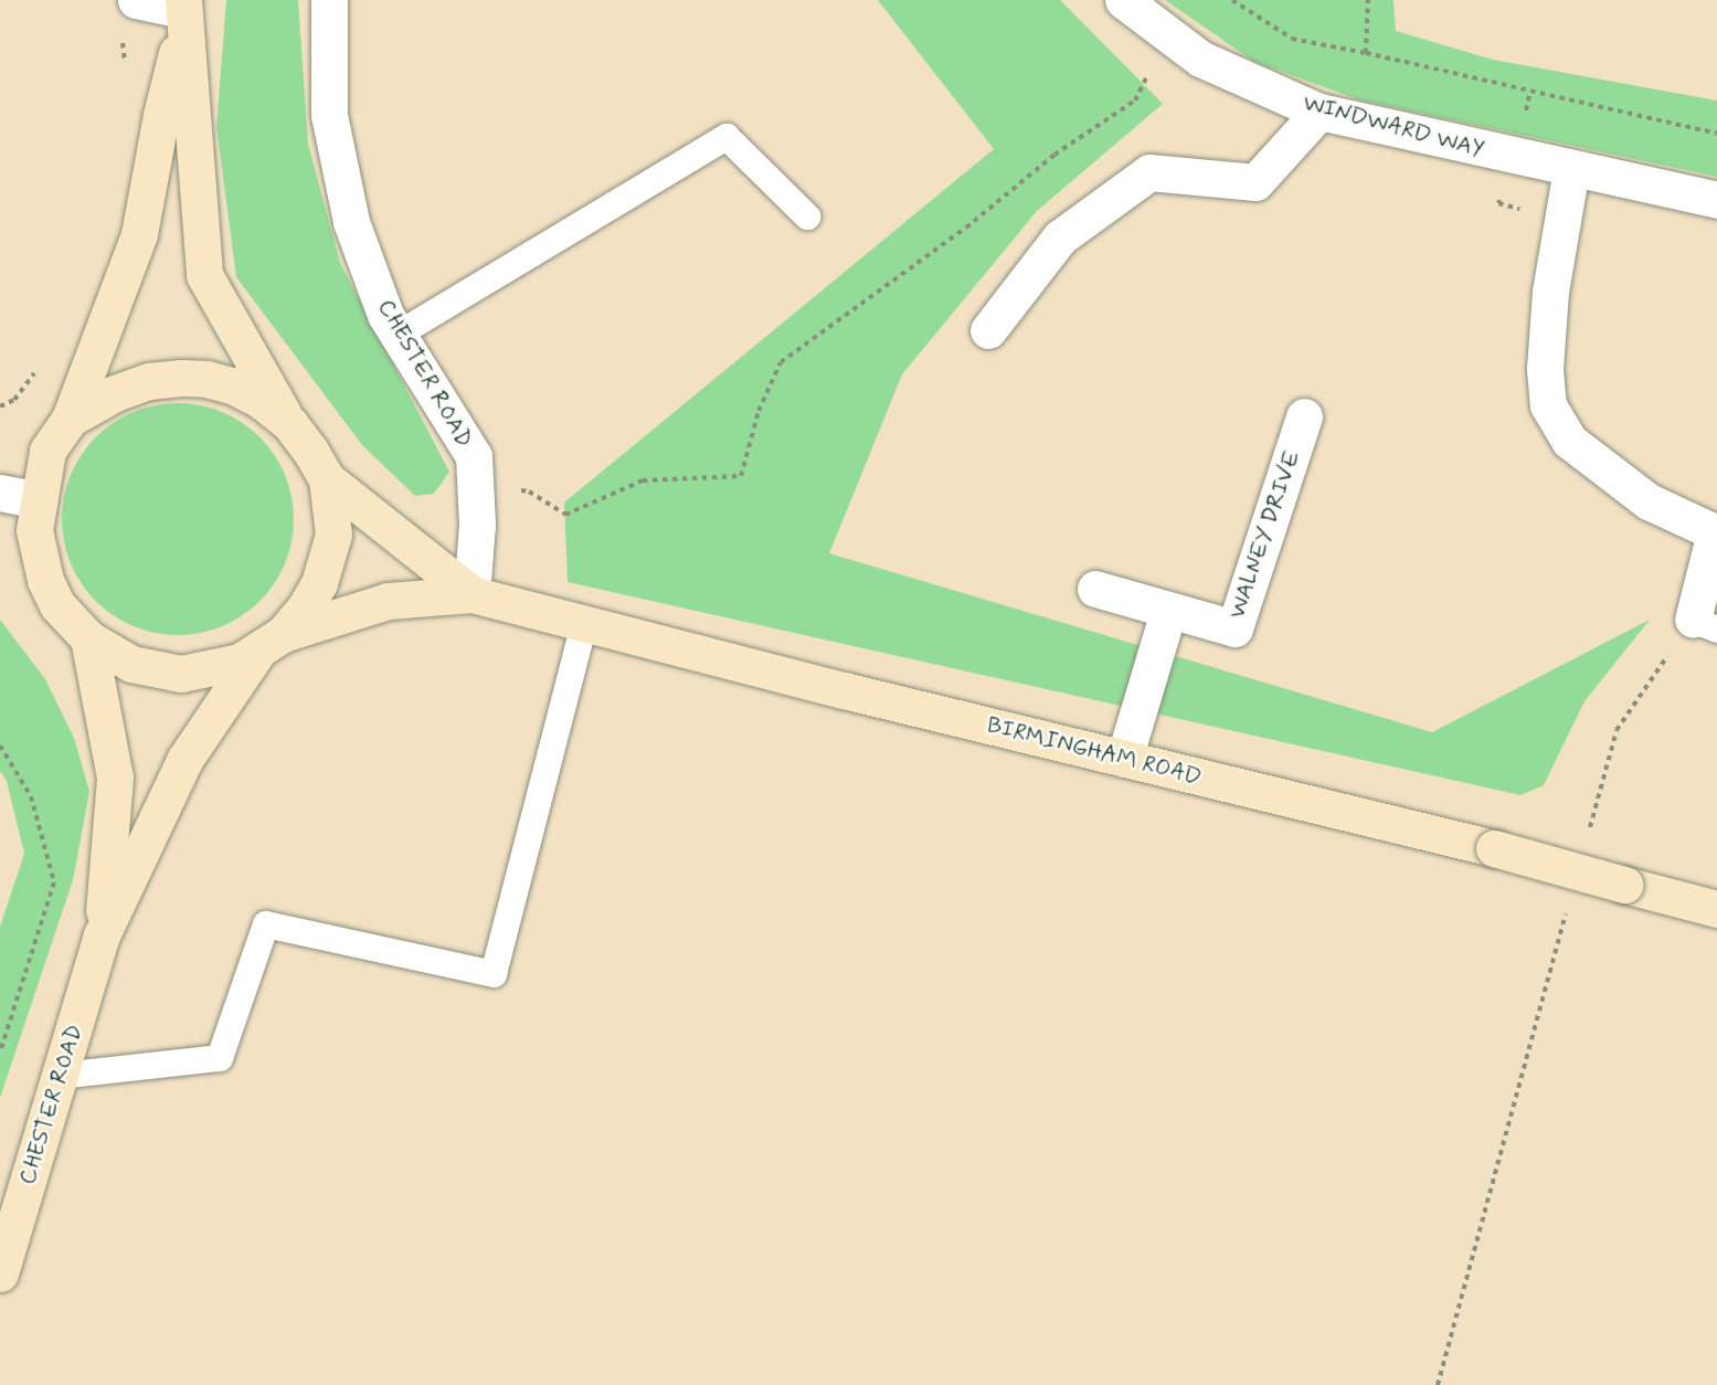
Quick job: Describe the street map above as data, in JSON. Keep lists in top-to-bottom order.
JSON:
{
  "streets": {
    "main road": ["CHESTER ROAD", "BIRMINGHAM ROAD"],
    "street": ["WINDWARD WAY", "WALNEY DRIVE"]
  },
  "crossings": [
    ["CHESTER ROAD", "BIRMINGHAM ROAD"]
  ]
}
